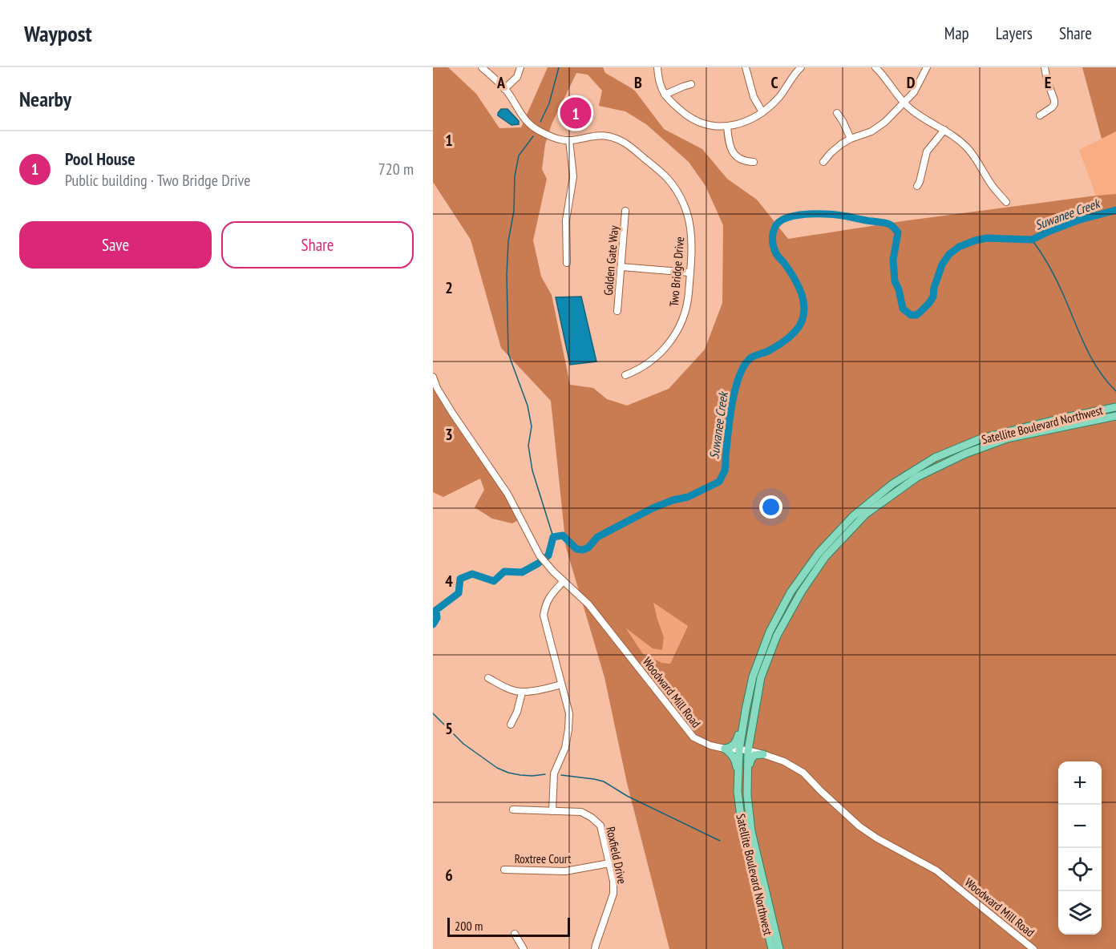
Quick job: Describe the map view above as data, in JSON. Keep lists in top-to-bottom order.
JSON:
{
  "streets": {
    "main road": ["Satellite Boulevard Northwest"],
    "street": [
      "Golden Gate Way",
      "Two Bridge Drive",
      "Woodward Mill Road",
      "Roxfield Drive",
      "Roxtree Court"
    ]
  },
  "crossings": [
    ["Satellite Boulevard Northwest", "Woodward Mill Road"],
    ["Roxfield Drive", "Roxtree Court"]
  ],
  "water": ["Suwanee Creek"],
  "scale_bar": "200 m",
  "page": {
    "header": "Waypost",
    "nav": ["Map", "Layers", "Share"],
    "heading": "Nearby",
    "pins": "1",
    "list": [
      {
        "mark": "1",
        "name": "Pool House",
        "note": "Public building · Two Bridge Drive",
        "value": "720 m"
      }
    ],
    "buttons": ["Save", "Share"],
    "map_buttons": ["+", "−"],
    "scale": "200 m"
  },
  "grid": {
    "columns": [
      "A",
      "B",
      "C",
      "D",
      "E"
    ],
    "rows": [
      "1",
      "2",
      "3",
      "4",
      "5",
      "6"
    ]
  }
}
